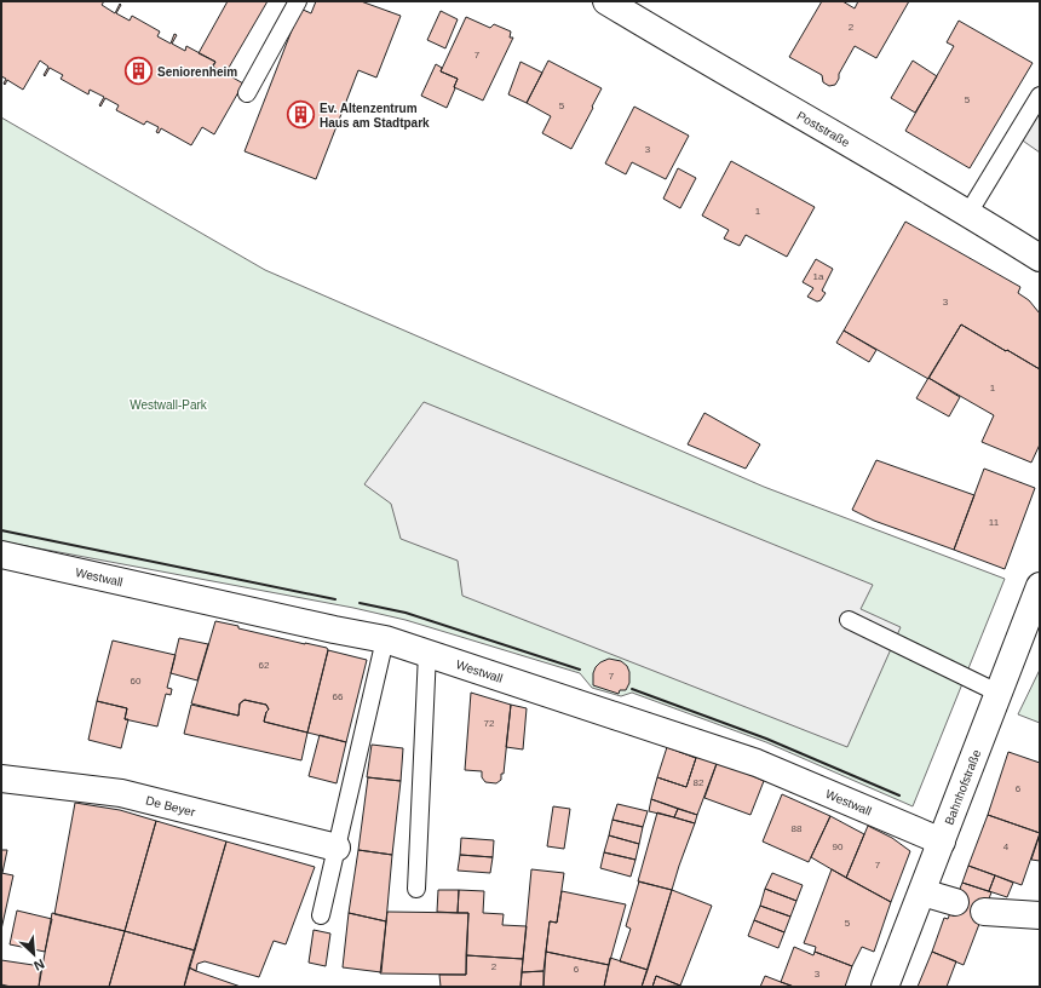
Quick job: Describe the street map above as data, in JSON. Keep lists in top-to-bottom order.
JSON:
{
  "streets": {
    "street": [
      "Poststraße",
      "Westwall",
      "Bahnhofstraße",
      "De Beyer"
    ]
  },
  "crossings": [
    ["Westwall", "Bahnhofstraße"]
  ],
  "parks": ["Westwall-Park"],
  "places": {
    "building": ["Seniorenheim", "Ev. Altenzentrum Haus am Stadtpark"]
  },
  "house_numbers": [
    "2",
    "7",
    "5",
    "5",
    "3",
    "1",
    "1a",
    "3",
    "1",
    "11",
    "62",
    "7",
    "60",
    "66",
    "72",
    "82",
    "6",
    "88",
    "90",
    "4",
    "7",
    "5",
    "2",
    "6",
    "3"
  ],
  "north": "bottom right"
}
